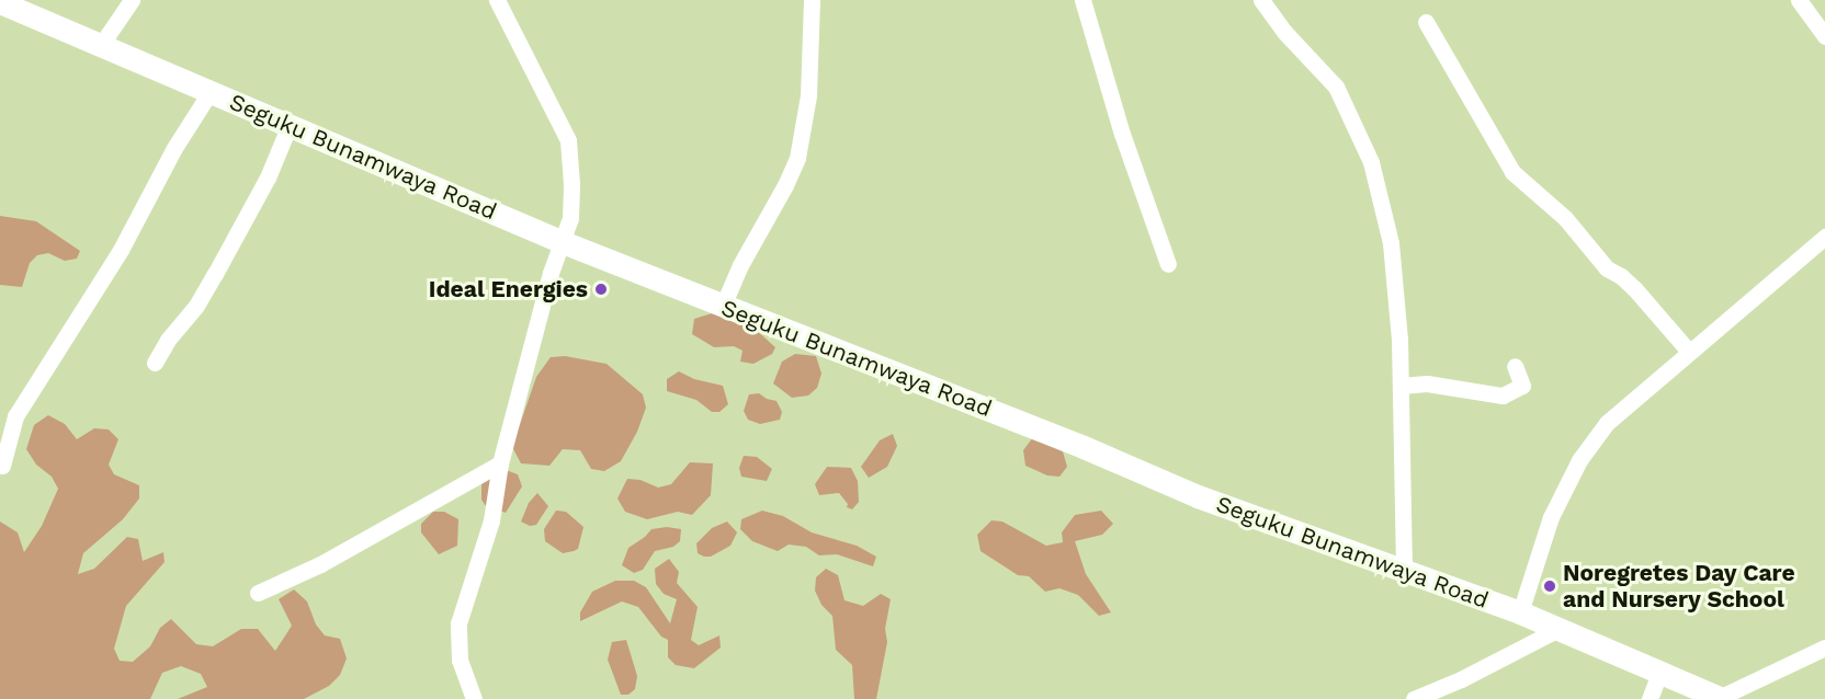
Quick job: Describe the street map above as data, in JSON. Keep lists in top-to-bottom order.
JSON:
{
  "streets": {
    "main road": ["Seguku Bunamwaya Road"]
  },
  "places": ["Ideal Energies", "Noregretes Day Care and Nursery School"]
}
